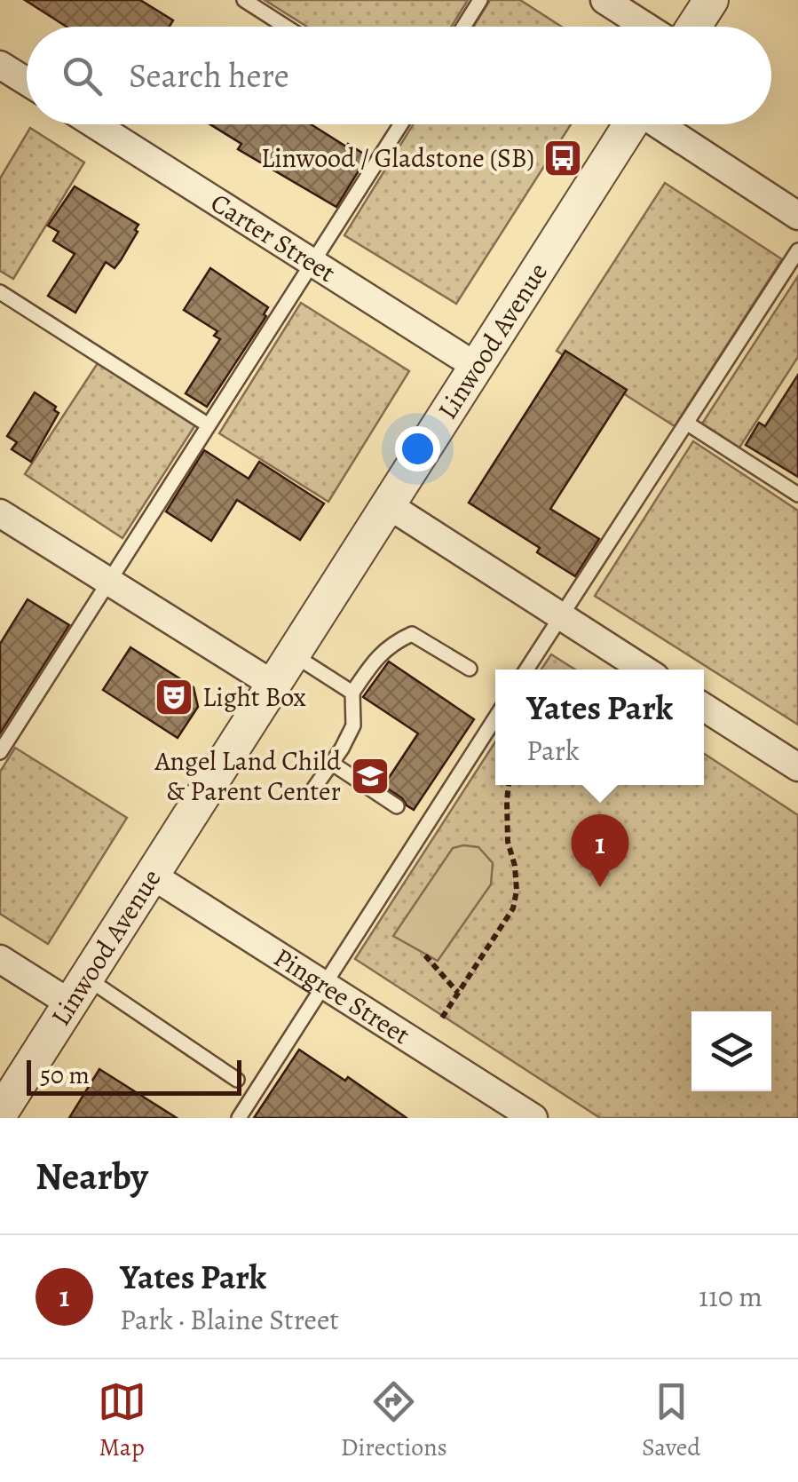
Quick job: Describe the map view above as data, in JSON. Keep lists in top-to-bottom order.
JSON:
{
  "streets": {
    "street": ["Carter Street", "Linwood Avenue", "Pingree Street"]
  },
  "crossings": [
    ["Carter Street", "Linwood Avenue"],
    ["Linwood Avenue", "Pingree Street"]
  ],
  "places": {
    "bus stop": ["Linwood / Gladstone (SB)"],
    "theatre": ["Light Box"],
    "school or university": ["Angel Land Child & Parent Center"]
  },
  "scale_bar": "50 m",
  "page": {
    "search": "Search here",
    "popup": ["Yates Park", "Park"],
    "pins": "1",
    "scale": "50 m",
    "heading": "Nearby",
    "list": [
      {
        "mark": "1",
        "name": "Yates Park",
        "note": "Park · Blaine Street",
        "value": "110 m"
      }
    ],
    "nav": ["Map", "Directions", "Saved"]
  }
}
